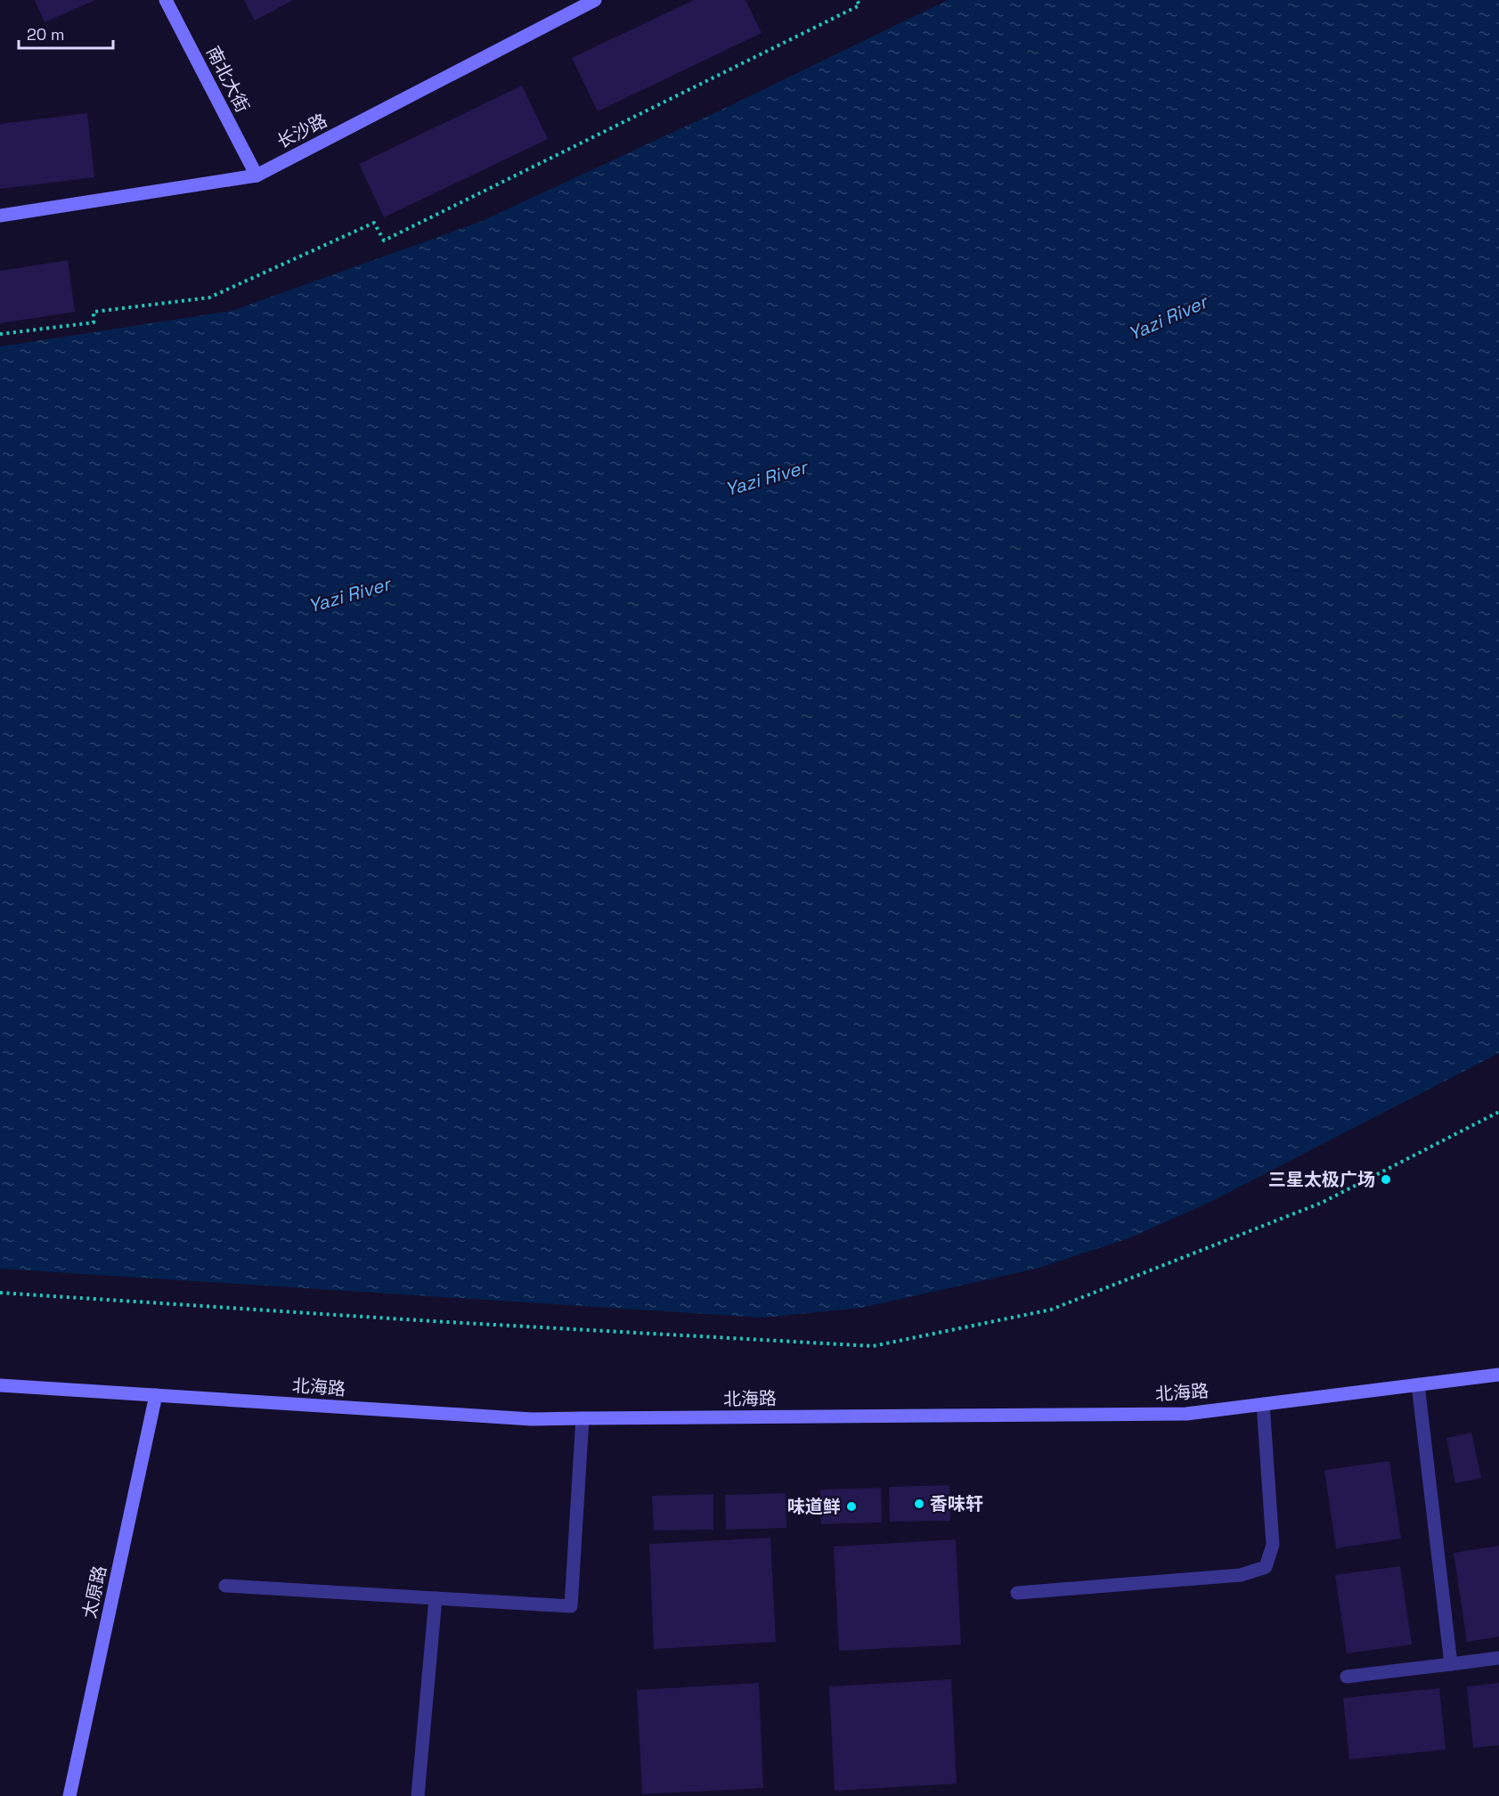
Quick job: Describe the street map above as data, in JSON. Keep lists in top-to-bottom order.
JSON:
{
  "streets": {
    "main road": [
      "南北大街",
      "长沙路",
      "北海路",
      "太原路"
    ]
  },
  "crossings": [
    ["南北大街", "长沙路"],
    ["北海路", "太原路"]
  ],
  "water": ["Yazi River"],
  "places": ["三星太极广场", "香味轩", "味道鲜"],
  "scale_bar": "20 m"
}
